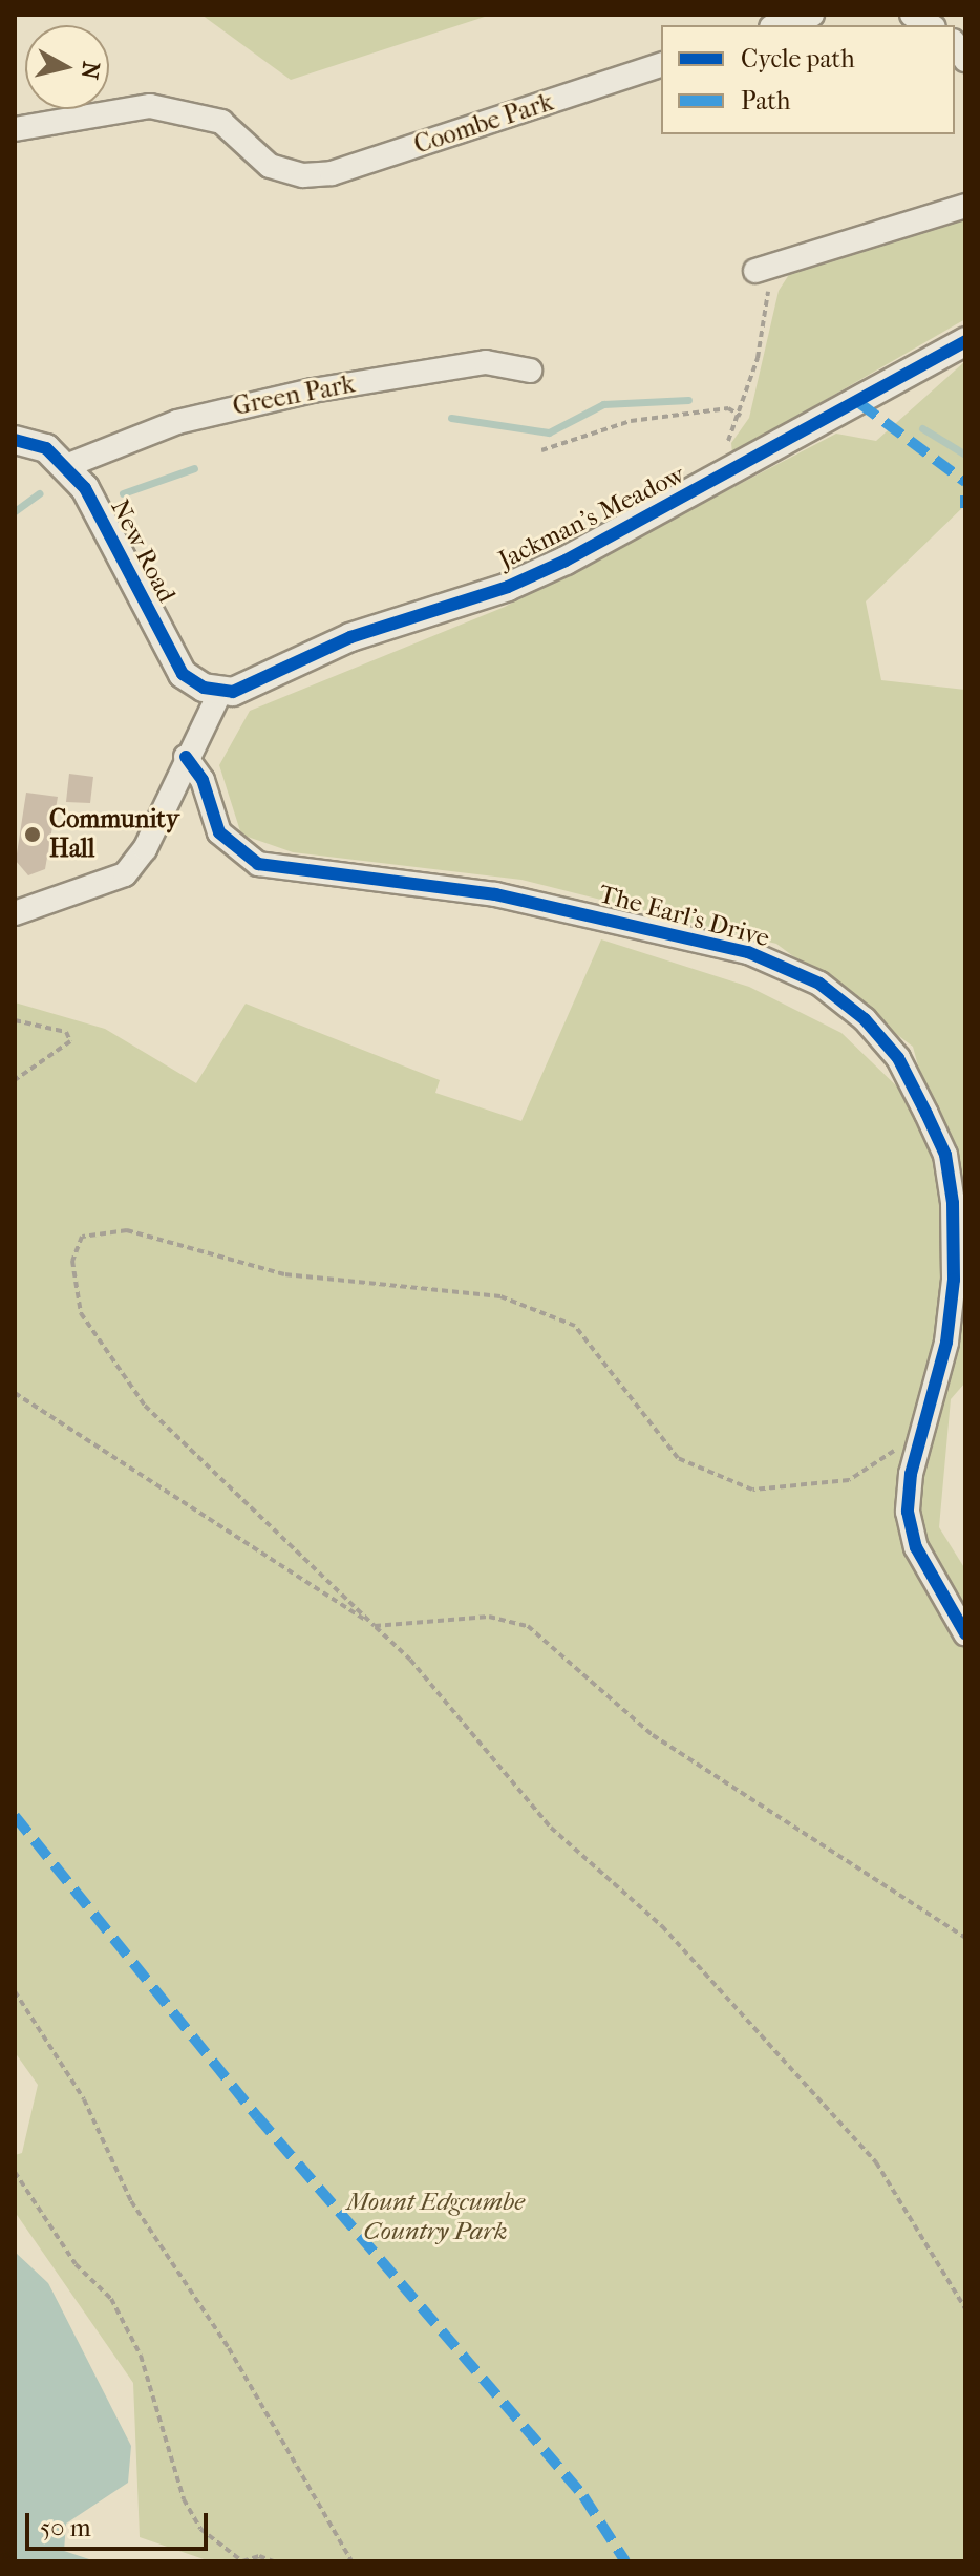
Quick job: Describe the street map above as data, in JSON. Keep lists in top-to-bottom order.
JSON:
{
  "streets": {
    "street": [
      "Coombe Park",
      "Green Park",
      "Jackman's Meadow",
      "New Road",
      "The Earl's Drive"
    ]
  },
  "crossings": [
    ["Green Park", "New Road"],
    ["Jackman's Meadow", "New Road"]
  ],
  "parks": ["Mount Edgcumbe Country Park"],
  "places": ["Community Hall"],
  "legend": ["Cycle path", "Path"],
  "scale_bar": "50 m",
  "north": "right"
}
